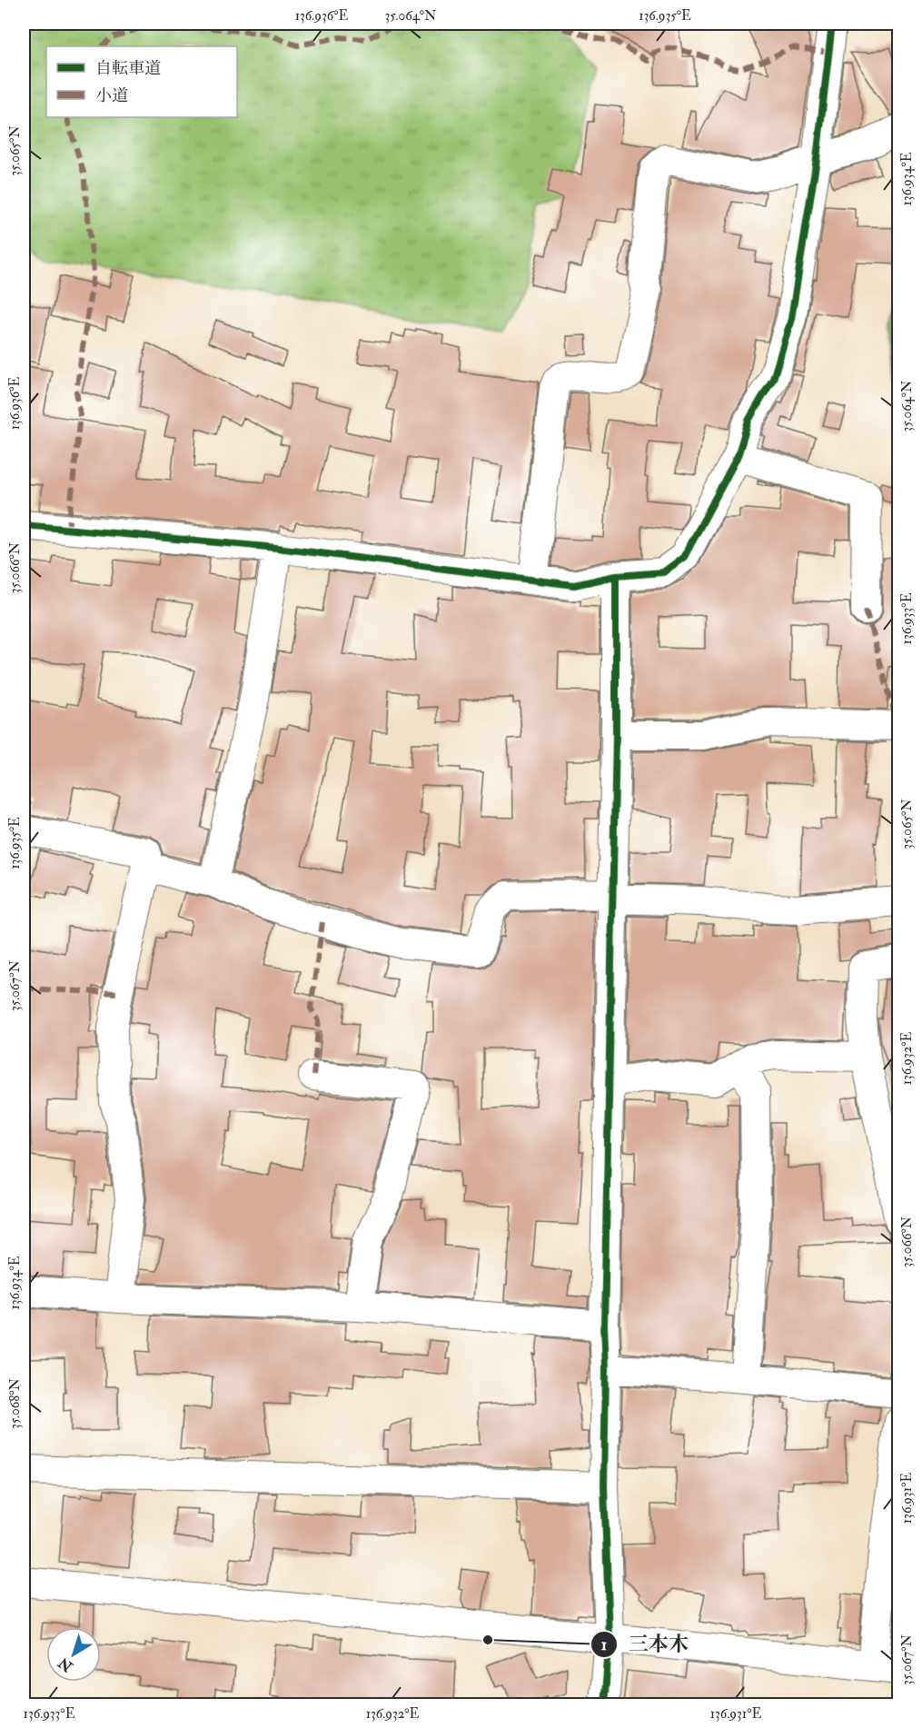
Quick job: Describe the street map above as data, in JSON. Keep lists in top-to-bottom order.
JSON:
{
  "places": ["三本木"],
  "legend": ["自転車道", "小道"],
  "north": "bottom left",
  "coordinates": [
    "136.936°E",
    "35.064°N",
    "136.935°E",
    "35.065°N",
    "136.934°E",
    "35.066°N",
    "136.933°E",
    "35.067°N",
    "136.932°E",
    "35.068°N",
    "136.931°E"
  ]
}
